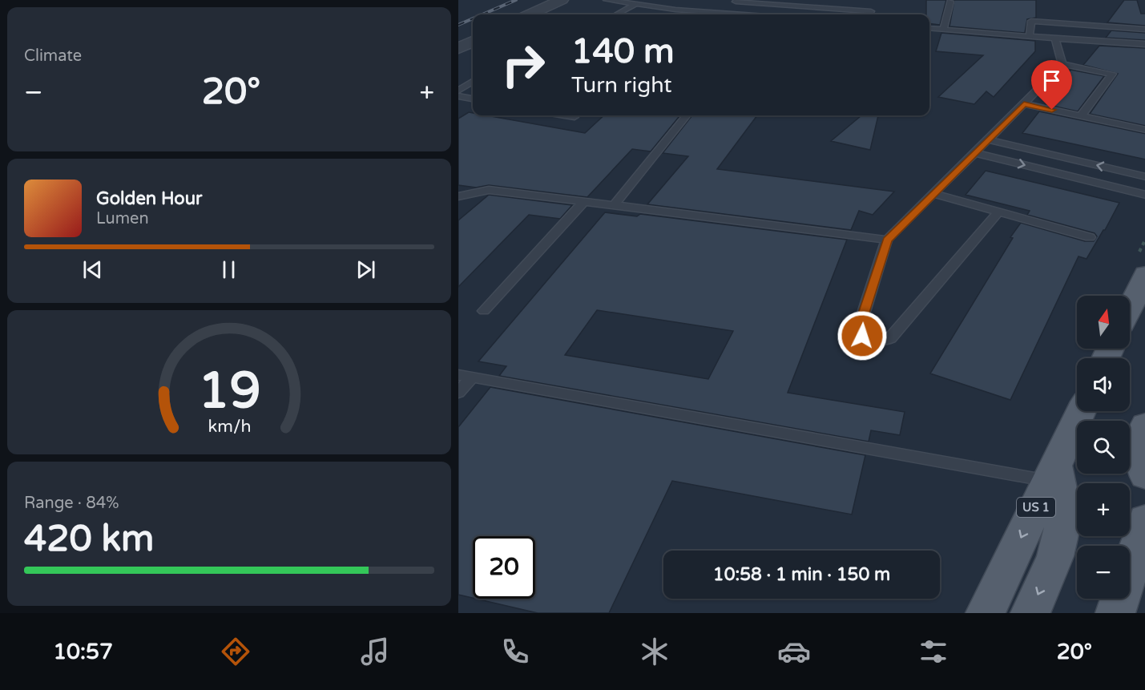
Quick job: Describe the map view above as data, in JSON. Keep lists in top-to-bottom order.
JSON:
{
  "streets": {
    "main road": ["US 1"]
  },
  "north": "top",
  "page": {
    "tile": [
      "Climate",
      ["Range · 84%", "420 km"]
    ],
    "turn": ["140 m", "Turn right"],
    "heat": ["−", "20°", "+"],
    "song": ["Golden Hour", "Lumen"],
    "map_buttons": ["+", "−"],
    "limit": "20",
    "trip": "10:58 · 1 min · 150 m",
    "tabs": ["10:57", "20°"],
    "gauge": ["19", "km/h"]
  }
}
